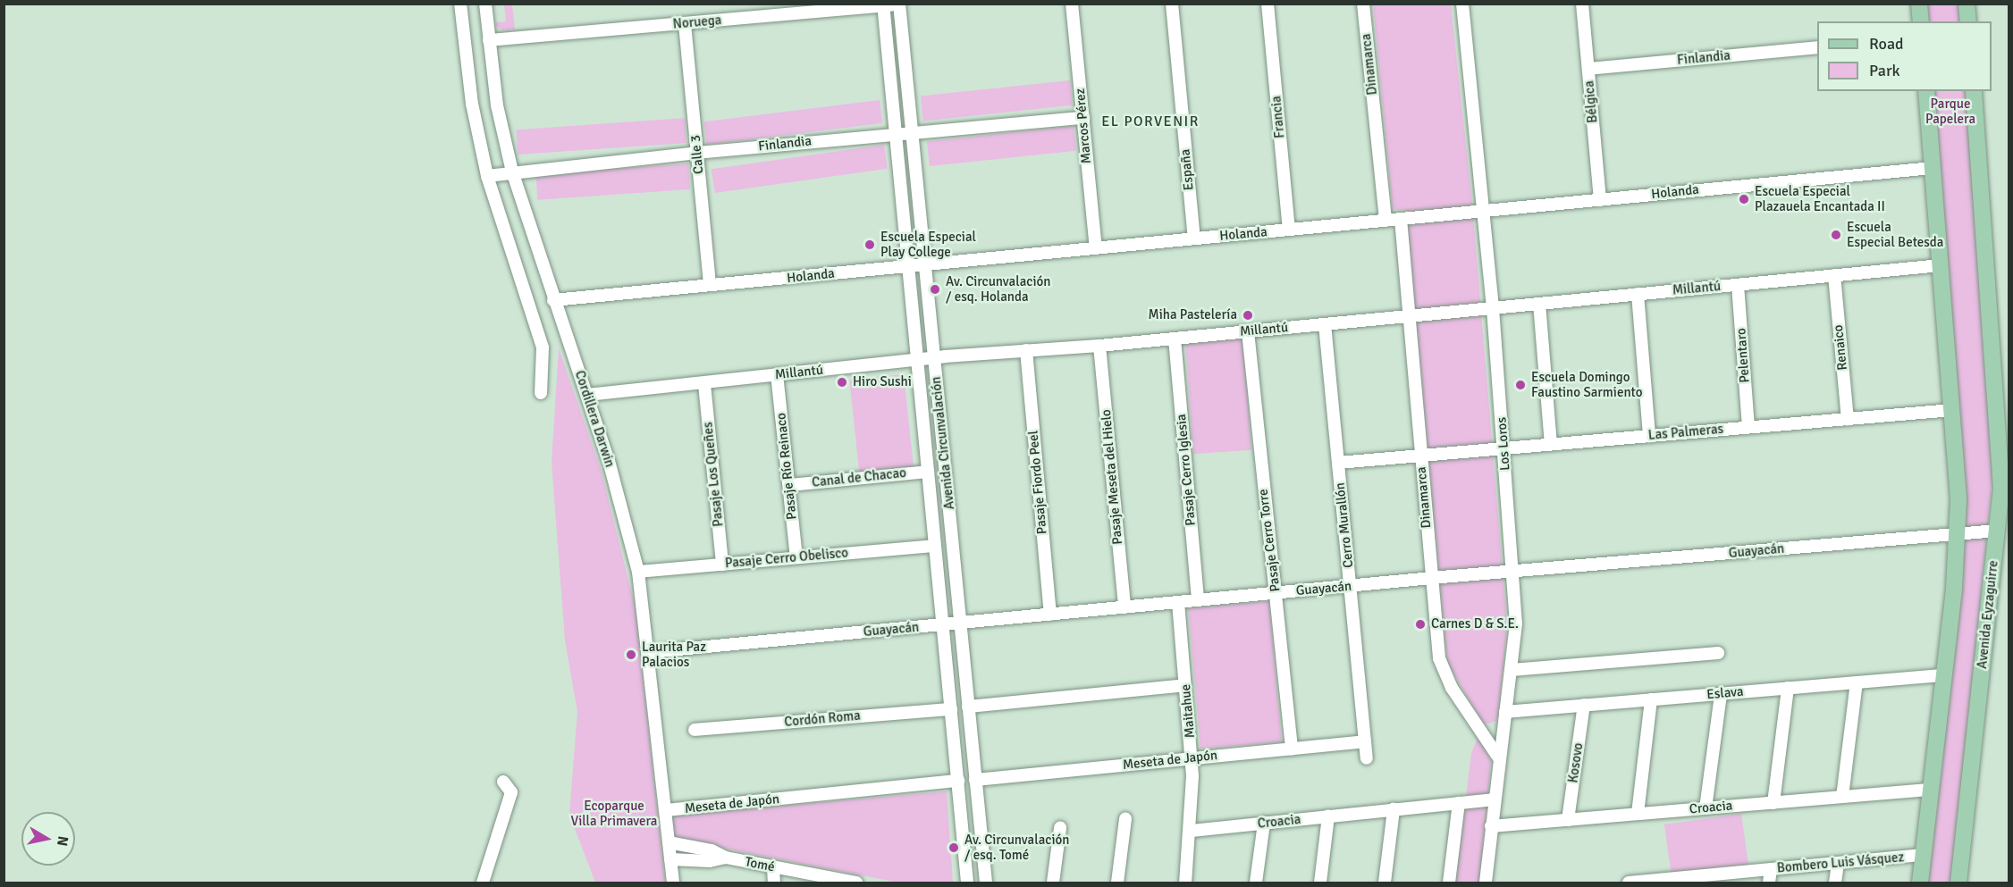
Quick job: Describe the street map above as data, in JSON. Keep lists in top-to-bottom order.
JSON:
{
  "streets": {
    "main road": ["Avenida Eyzaguirre"],
    "street": [
      "Noruega",
      "Finlandia",
      "Dinamarca",
      "Bélgica",
      "Francia",
      "Marcos Pérez",
      "Calle 3",
      "España",
      "Holanda",
      "Millantú",
      "Renaico",
      "Pelentaro",
      "Cordillera Darwin",
      "Las Palmeras",
      "Avenida Circunvalación",
      "Los Loros",
      "Pasaje Río Reinaco",
      "Pasaje Cerro Iglesia",
      "Pasaje Los Queñes",
      "Pasaje Meseta del Hielo",
      "Canal de Chacao",
      "Pasaje Fiordo Peel",
      "Cerro Murallón",
      "Pasaje Cerro Torre",
      "Guayacán",
      "Pasaje Cerro Obelisco",
      "Eslava",
      "Maitahue",
      "Cordón Roma",
      "Meseta de Japón",
      "Kosovo",
      "Croacia",
      "Bombero Luis Vásquez",
      "Tomé"
    ]
  },
  "crossings": [
    ["Noruega", "Calle 3"],
    ["Noruega", "Cordillera Darwin"],
    ["Noruega", "Avenida Circunvalación"],
    ["Finlandia", "Bélgica"],
    ["Finlandia", "Marcos Pérez"],
    ["Finlandia", "Calle 3"],
    ["Finlandia", "Cordillera Darwin"],
    ["Finlandia", "Avenida Circunvalación"],
    ["Dinamarca", "Holanda"],
    ["Dinamarca", "Millantú"],
    ["Dinamarca", "Las Palmeras"],
    ["Dinamarca", "Los Loros"],
    ["Dinamarca", "Guayacán"],
    ["Bélgica", "Holanda"],
    ["Francia", "Holanda"],
    ["Marcos Pérez", "Holanda"],
    ["Calle 3", "Holanda"],
    ["España", "Holanda"],
    ["Holanda", "Cordillera Darwin"],
    ["Holanda", "Avenida Circunvalación"],
    ["Holanda", "Los Loros"],
    ["Millantú", "Renaico"],
    ["Millantú", "Pelentaro"],
    ["Millantú", "Cordillera Darwin"],
    ["Millantú", "Avenida Circunvalación"],
    ["Millantú", "Los Loros"],
    ["Millantú", "Pasaje Río Reinaco"],
    ["Millantú", "Pasaje Cerro Iglesia"],
    ["Millantú", "Pasaje Los Queñes"],
    ["Millantú", "Pasaje Meseta del Hielo"],
    ["Millantú", "Pasaje Fiordo Peel"],
    ["Millantú", "Cerro Murallón"],
    ["Millantú", "Pasaje Cerro Torre"],
    ["Renaico", "Las Palmeras"],
    ["Pelentaro", "Las Palmeras"],
    ["Cordillera Darwin", "Guayacán"],
    ["Cordillera Darwin", "Pasaje Cerro Obelisco"],
    ["Cordillera Darwin", "Meseta de Japón"],
    ["Cordillera Darwin", "Tomé"],
    ["Las Palmeras", "Los Loros"],
    ["Las Palmeras", "Cerro Murallón"],
    ["Avenida Circunvalación", "Canal de Chacao"],
    ["Avenida Circunvalación", "Guayacán"],
    ["Avenida Circunvalación", "Pasaje Cerro Obelisco"],
    ["Avenida Circunvalación", "Cordón Roma"],
    ["Avenida Circunvalación", "Meseta de Japón"],
    ["Los Loros", "Guayacán"],
    ["Los Loros", "Eslava"],
    ["Los Loros", "Croacia"],
    ["Pasaje Río Reinaco", "Canal de Chacao"],
    ["Pasaje Río Reinaco", "Pasaje Cerro Obelisco"],
    ["Pasaje Cerro Iglesia", "Guayacán"],
    ["Pasaje Los Queñes", "Pasaje Cerro Obelisco"],
    ["Pasaje Meseta del Hielo", "Guayacán"],
    ["Pasaje Fiordo Peel", "Guayacán"],
    ["Cerro Murallón", "Guayacán"],
    ["Cerro Murallón", "Meseta de Japón"],
    ["Pasaje Cerro Torre", "Guayacán"],
    ["Pasaje Cerro Torre", "Meseta de Japón"],
    ["Guayacán", "Avenida Eyzaguirre"],
    ["Guayacán", "Maitahue"],
    ["Eslava", "Kosovo"],
    ["Maitahue", "Meseta de Japón"],
    ["Maitahue", "Croacia"],
    ["Kosovo", "Croacia"]
  ],
  "districts": ["EL PORVENIR"],
  "parks": ["Parque Papelera", "Ecoparque Villa Primavera"],
  "places": [
    "Escuela Especial Plazauela Encantada II",
    "Escuela Especial Betesda",
    "Escuela Especial Play College",
    "Av. Circunvalación / esq. Holanda",
    "Miha Pastelería",
    "Hiro Sushi",
    "Escuela Domingo Faustino Sarmiento",
    "Carnes D & S.E.",
    "Laurita Paz Palacios",
    "Av. Circunvalación / esq. Tomé"
  ],
  "legend": ["Road", "Park"],
  "north": "right"
}
